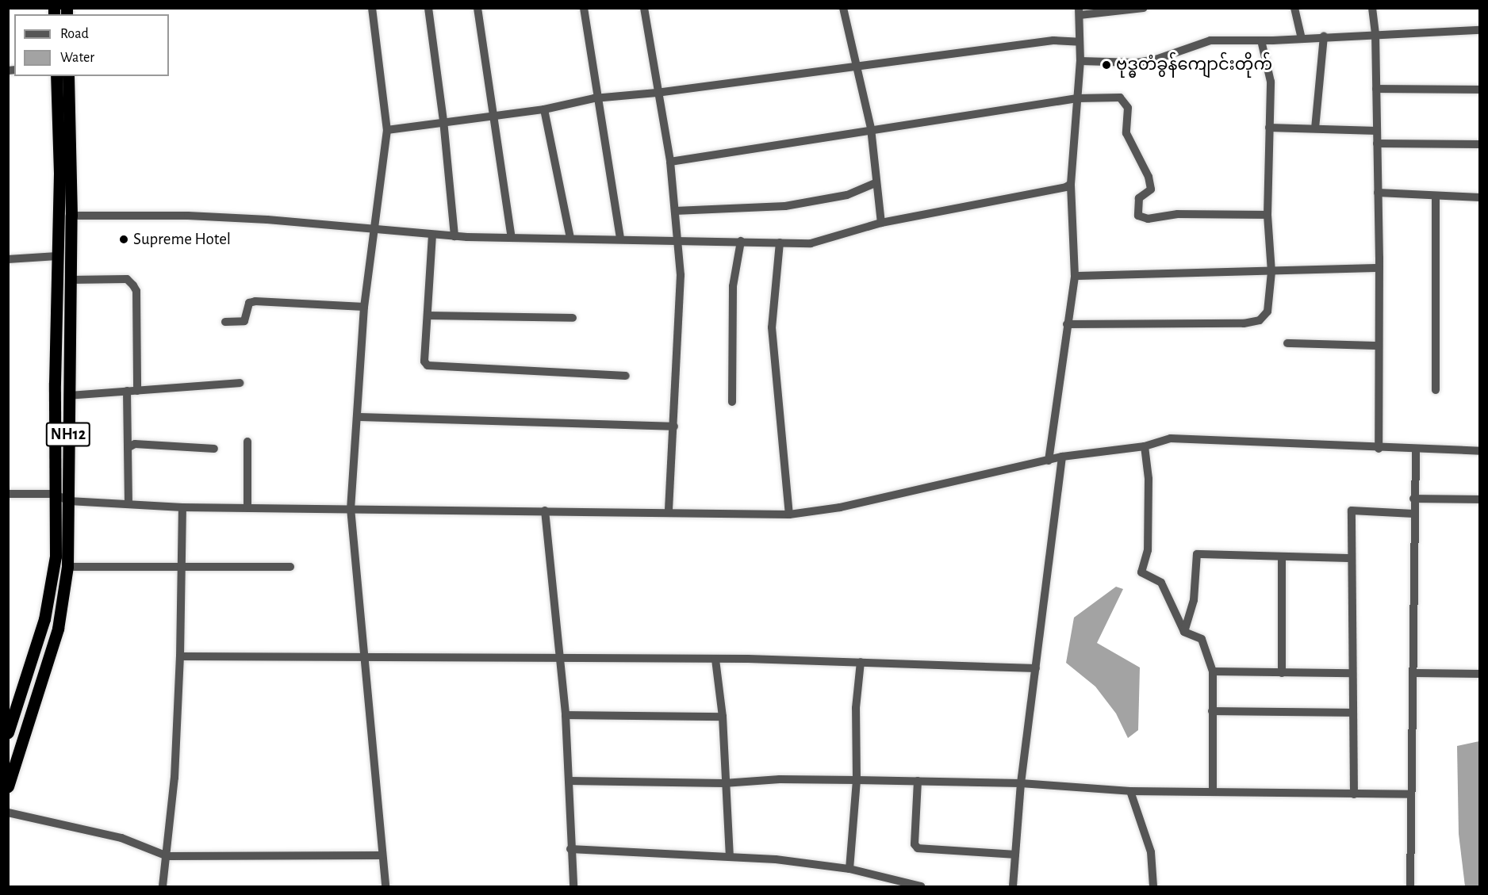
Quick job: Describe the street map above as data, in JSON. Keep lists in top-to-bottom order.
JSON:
{
  "streets": {
    "highway": ["NH12"]
  },
  "places": ["ဗုဒ္ဓတံခွန်ကျောင်းတိုက်", "Supreme Hotel"],
  "legend": ["Road", "Water"]
}
